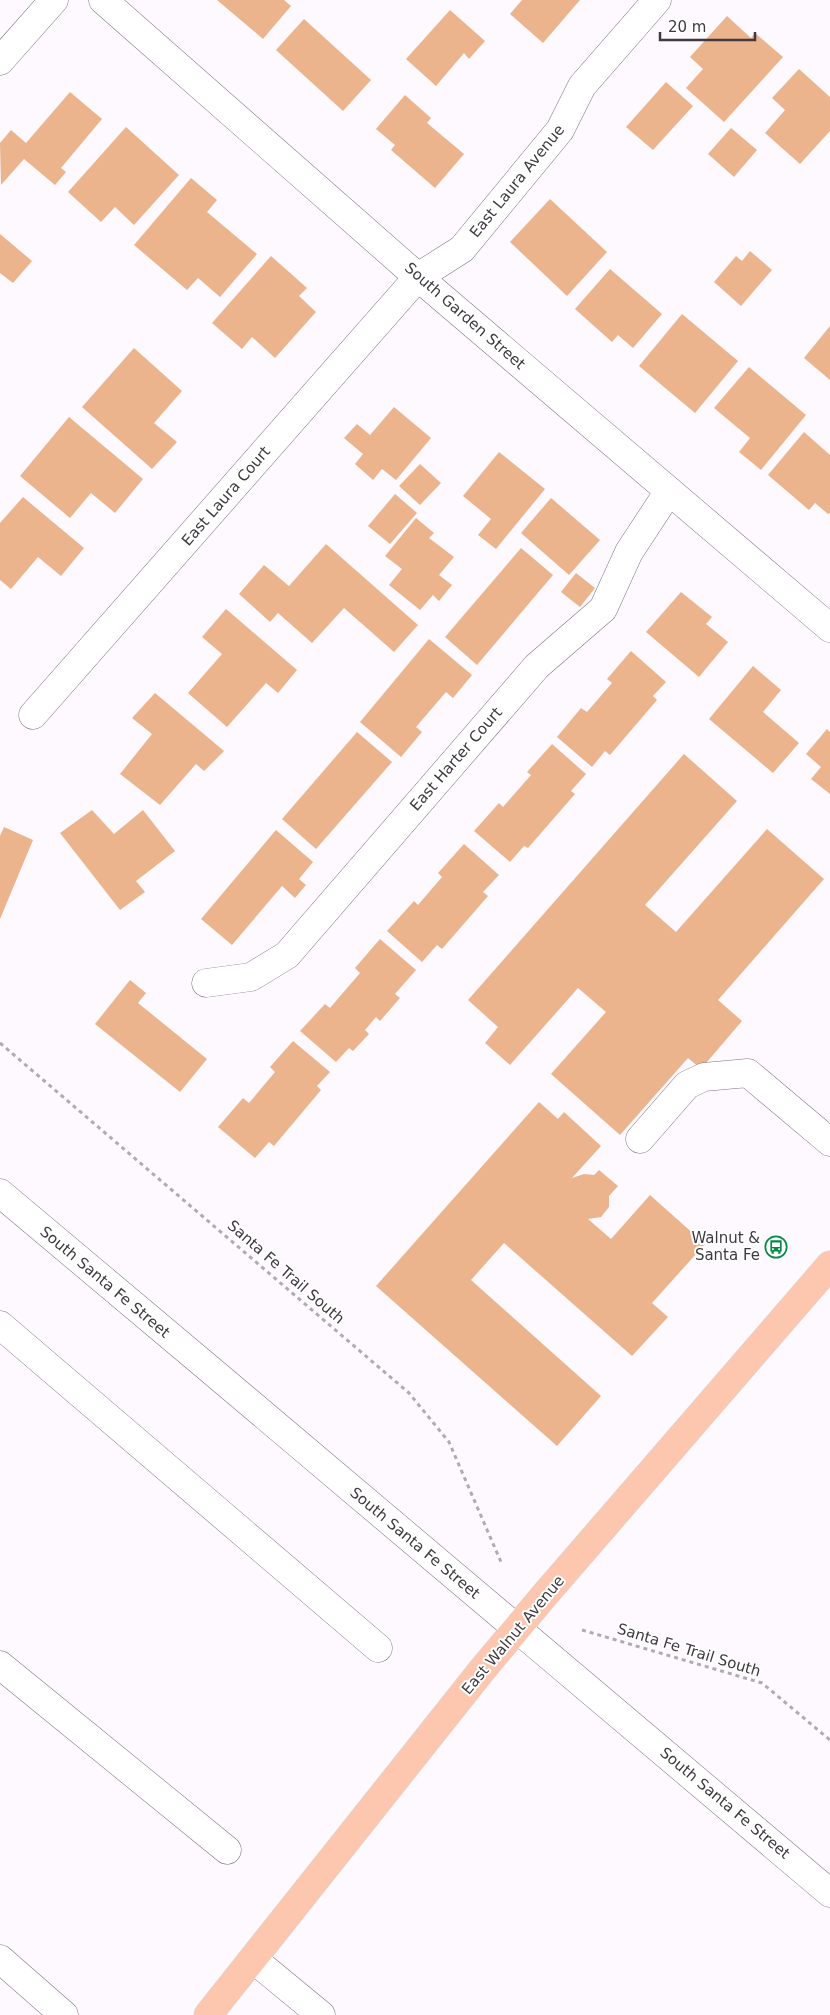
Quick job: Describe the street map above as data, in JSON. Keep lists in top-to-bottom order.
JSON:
{
  "streets": {
    "main road": ["East Walnut Avenue"],
    "street": [
      "East Laura Avenue",
      "South Garden Street",
      "East Laura Court",
      "East Harter Court",
      "South Santa Fe Street"
    ],
    "path": ["Santa Fe Trail South"]
  },
  "crossings": [
    ["East Laura Avenue", "South Garden Street"],
    ["East Laura Avenue", "East Laura Court"],
    ["South Garden Street", "East Laura Court"],
    ["South Garden Street", "East Harter Court"],
    ["South Santa Fe Street", "East Walnut Avenue"]
  ],
  "places": {
    "bus stop": ["Walnut & Santa Fe"]
  },
  "scale_bar": "20 m"
}
